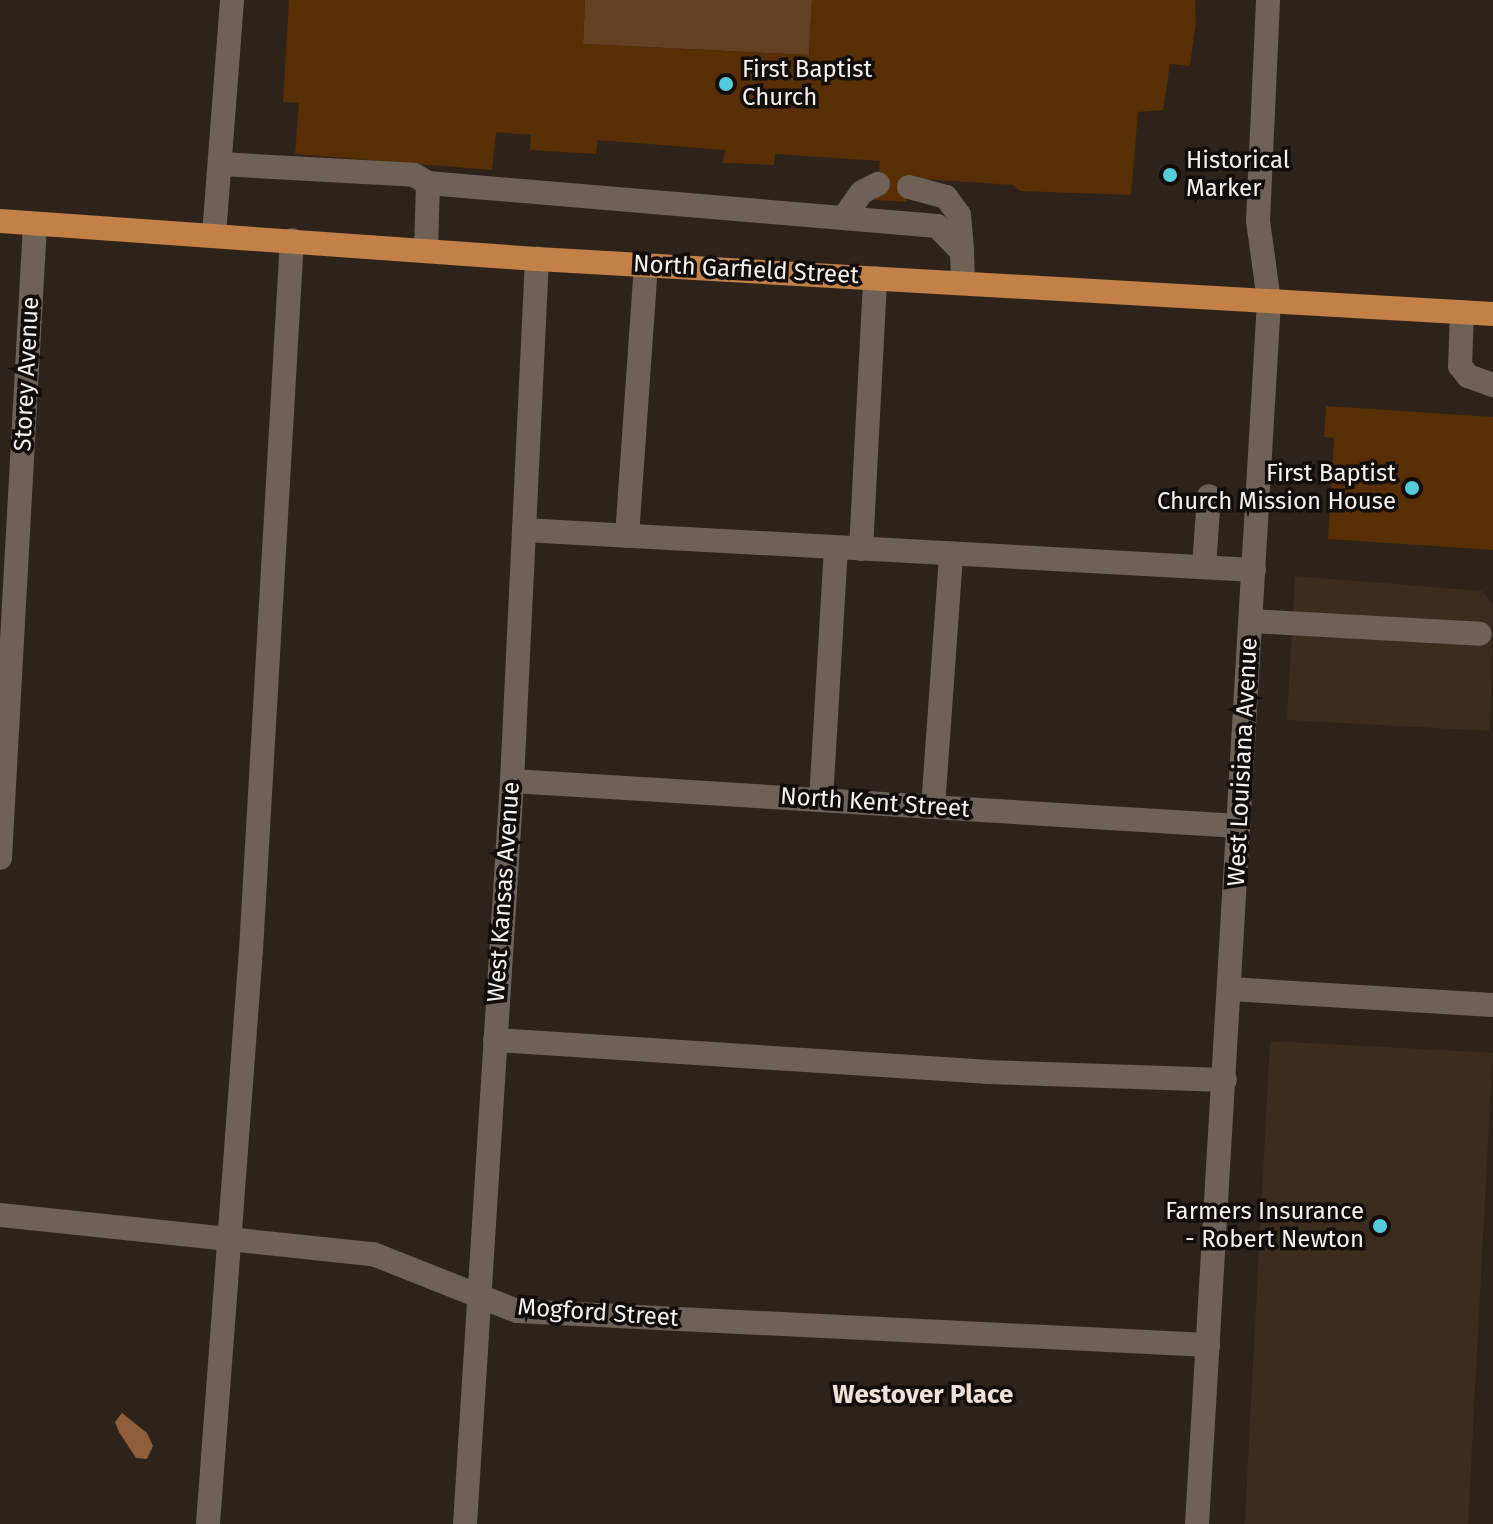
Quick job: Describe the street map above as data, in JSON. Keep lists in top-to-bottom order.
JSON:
{
  "streets": {
    "main road": ["North Garfield Street"],
    "street": [
      "Storey Avenue",
      "West Louisiana Avenue",
      "North Kent Street",
      "West Kansas Avenue",
      "Mogford Street"
    ]
  },
  "crossings": [
    ["North Garfield Street", "Storey Avenue"],
    ["North Garfield Street", "West Louisiana Avenue"],
    ["North Garfield Street", "West Kansas Avenue"],
    ["West Louisiana Avenue", "North Kent Street"],
    ["West Louisiana Avenue", "Mogford Street"],
    ["North Kent Street", "West Kansas Avenue"],
    ["West Kansas Avenue", "Mogford Street"]
  ],
  "districts": ["Westover Place"],
  "places": [
    "First Baptist Church",
    "Historical Marker",
    "First Baptist Church Mission House",
    "Farmers Insurance - Robert Newton"
  ]
}
